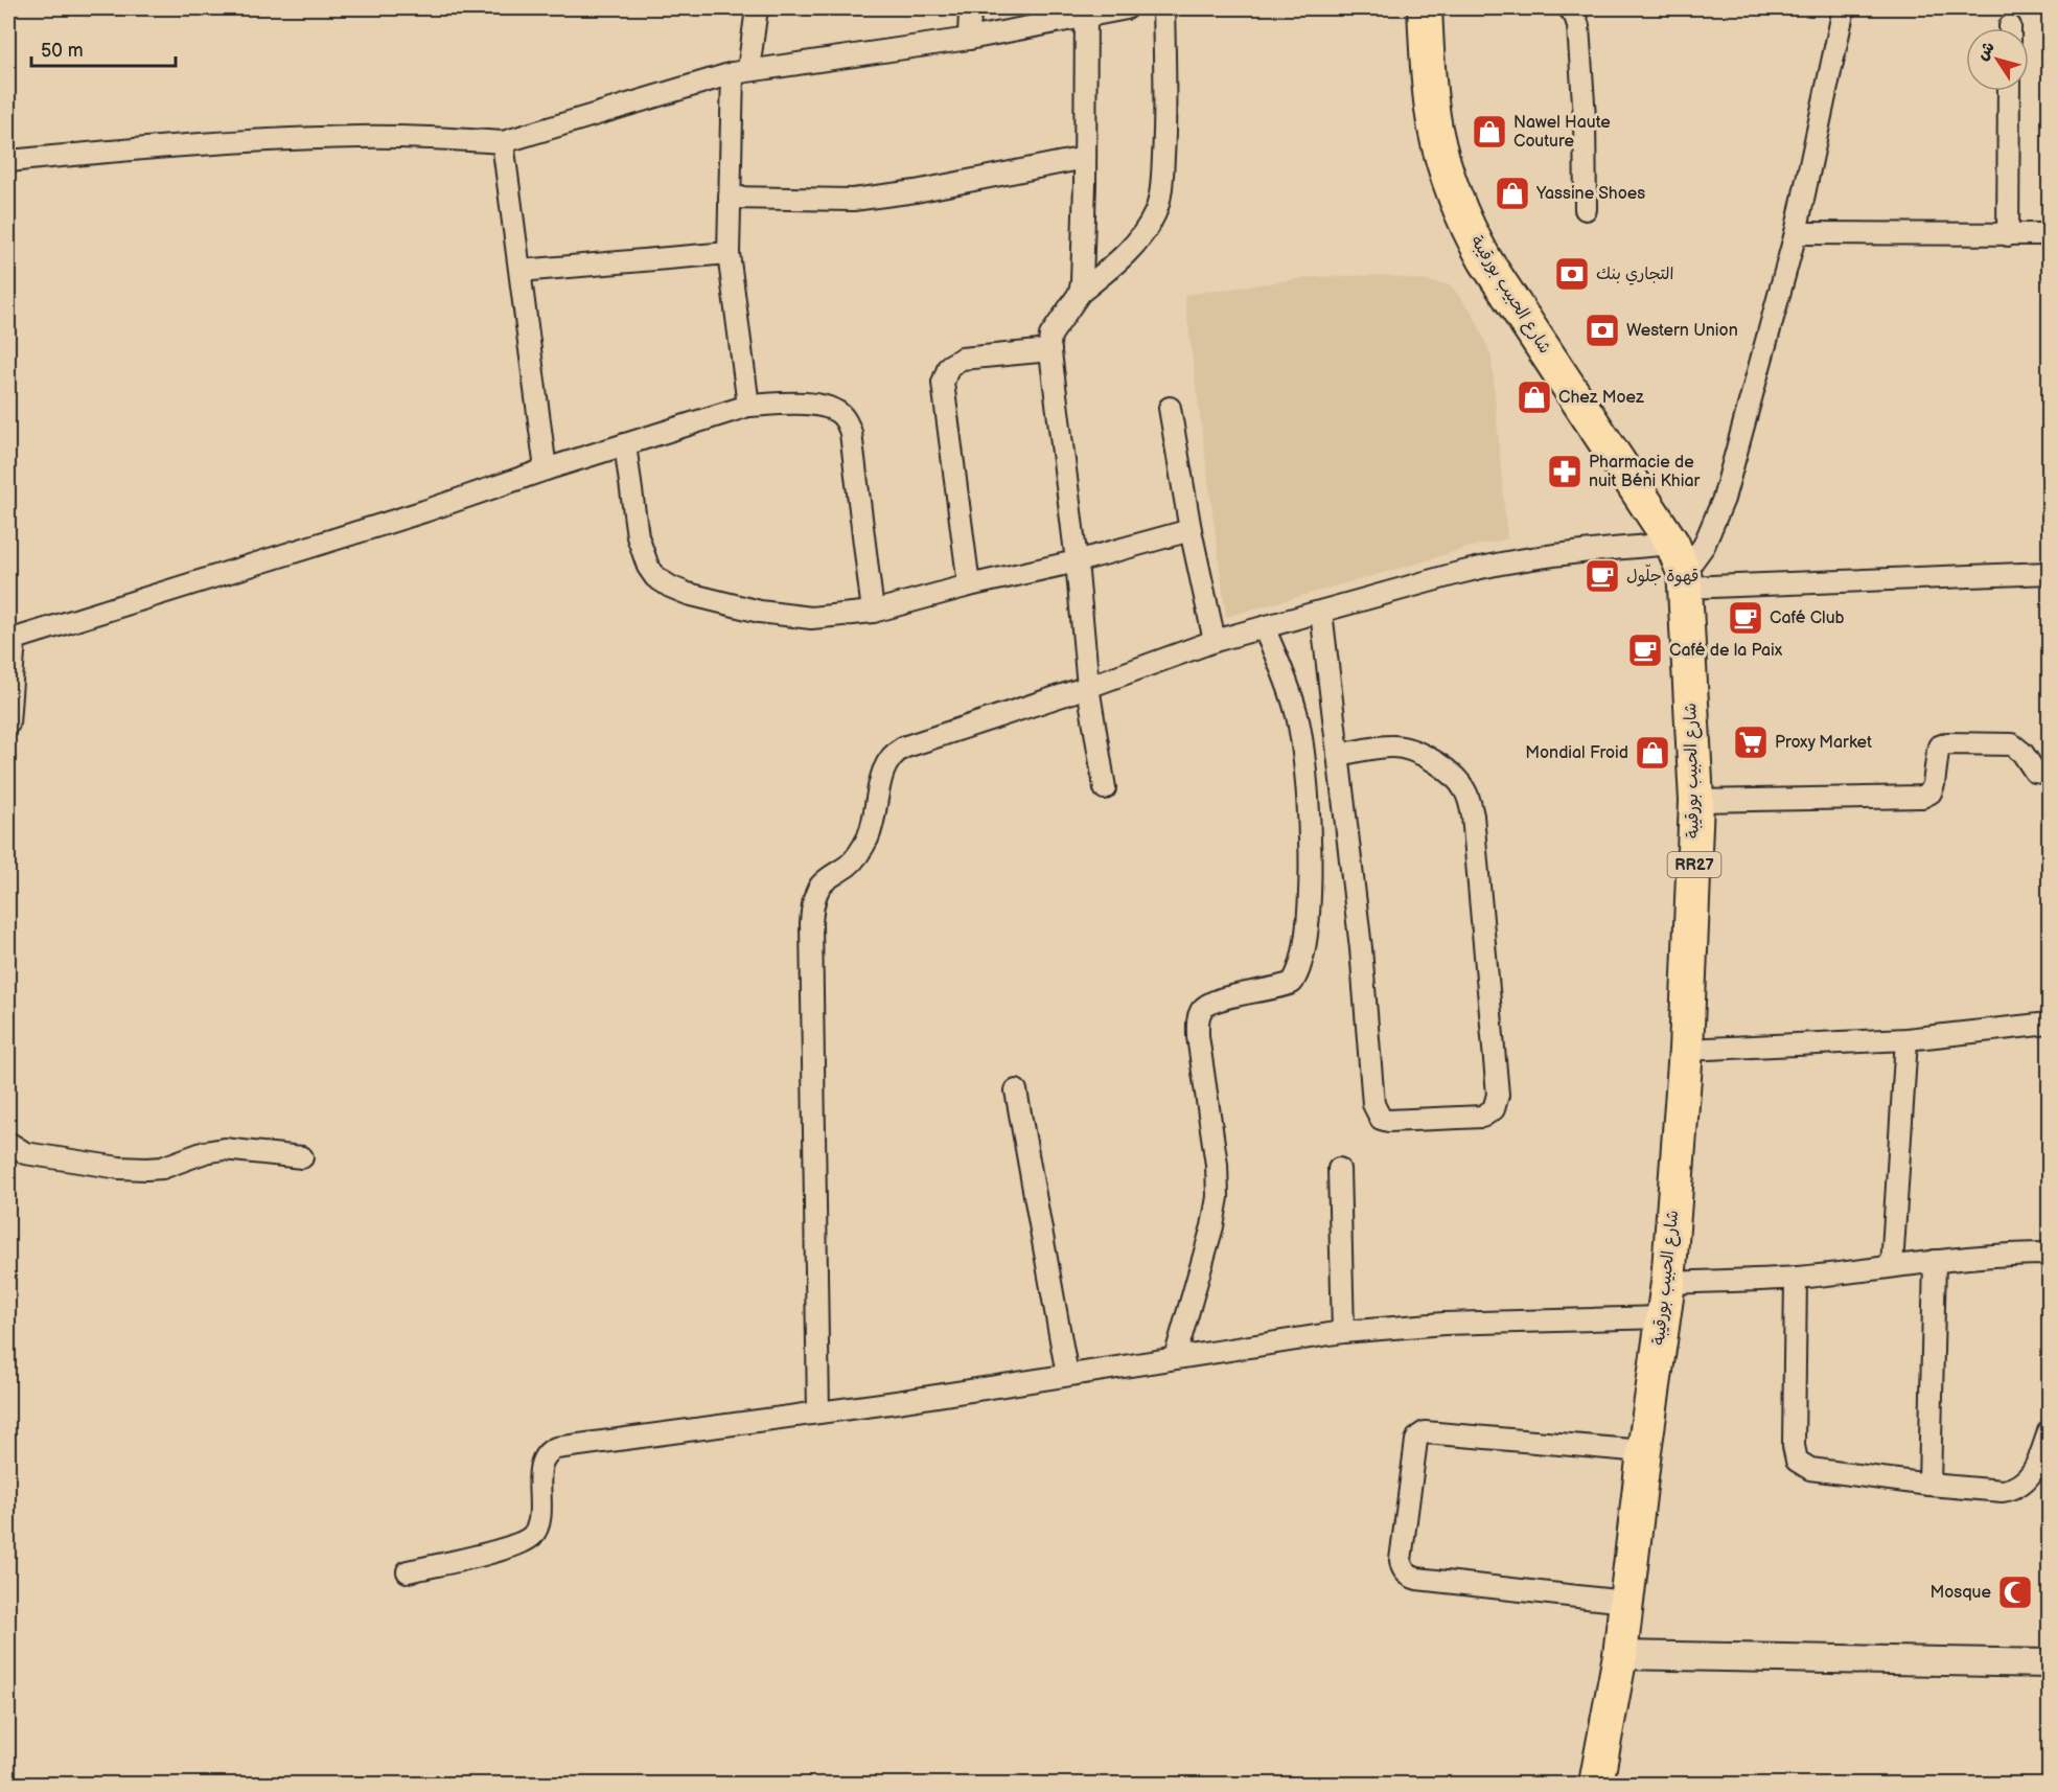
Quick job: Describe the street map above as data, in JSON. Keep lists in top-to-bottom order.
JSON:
{
  "streets": {
    "main road": ["شارع الحبيب بورقيبة", "RR27"]
  },
  "places": {
    "shop": [
      "Nawel Haute Couture",
      "Yassine Shoes",
      "Chez Moez",
      "Mondial Froid"
    ],
    "bank": ["التجاري بنك", "Western Union"],
    "pharmacy": ["Pharmacie de nuit Béni Khiar"],
    "cafe": ["قهوة جلّول", "Café Club", "Café de la Paix"],
    "supermarket": ["Proxy Market"],
    "mosque": ["Mosque"]
  },
  "scale_bar": "50 m",
  "north": "top left"
}
